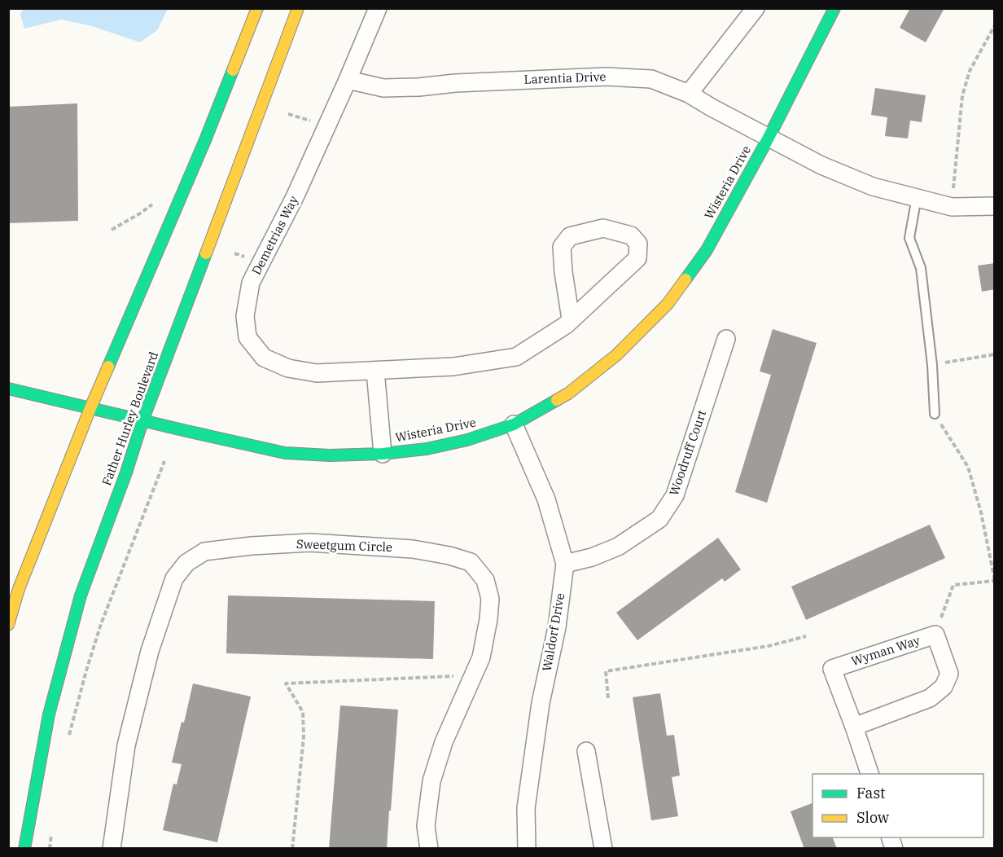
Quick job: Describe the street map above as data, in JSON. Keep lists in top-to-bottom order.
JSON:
{
  "streets": {
    "main road": ["Wisteria Drive", "Father Hurley Boulevard"],
    "street": [
      "Larentia Drive",
      "Demetrias Way",
      "Woodruff Court",
      "Sweetgum Circle",
      "Waldorf Drive",
      "Wyman Way"
    ]
  },
  "crossings": [
    ["Larentia Drive", "Wisteria Drive"],
    ["Larentia Drive", "Demetrias Way"],
    ["Wisteria Drive", "Father Hurley Boulevard"],
    ["Wisteria Drive", "Waldorf Drive"],
    ["Woodruff Court", "Waldorf Drive"]
  ],
  "legend": ["Fast", "Slow"]
}
